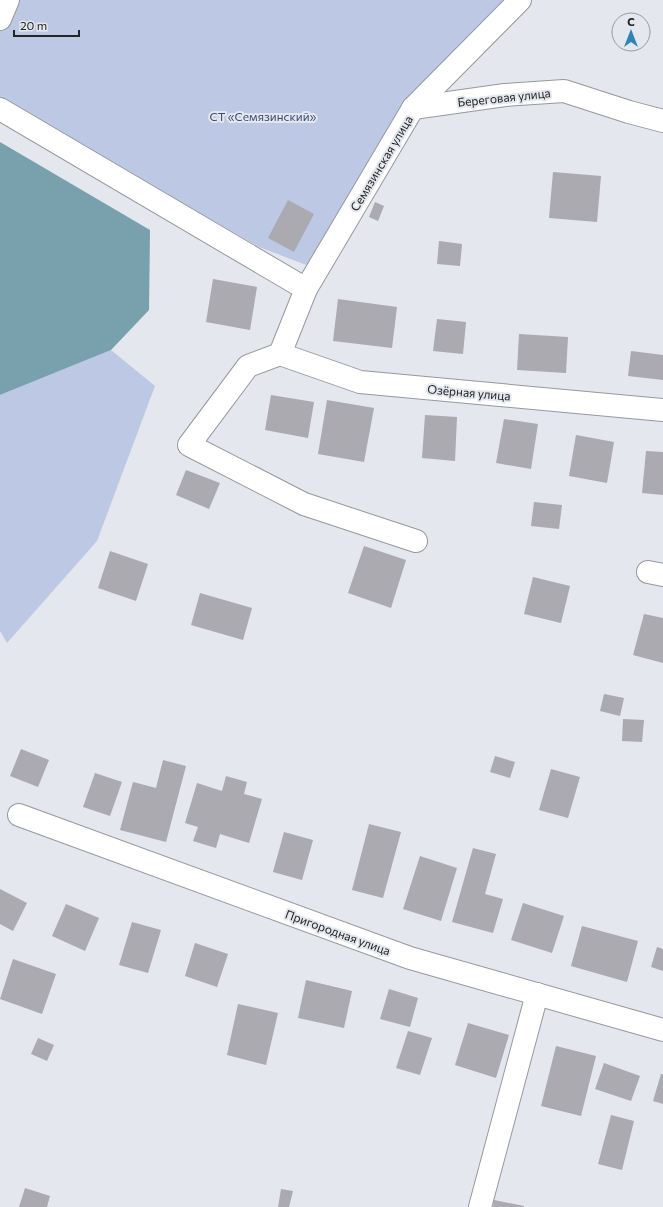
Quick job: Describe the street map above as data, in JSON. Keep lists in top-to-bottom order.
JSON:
{
  "streets": {
    "street": [
      "Береговая улица",
      "Семязинская улица",
      "Озёрная улица",
      "Пригородная улица"
    ]
  },
  "crossings": [
    ["Береговая улица", "Семязинская улица"],
    ["Семязинская улица", "Озёрная улица"]
  ],
  "parks": ["СТ «Семязинский»"],
  "scale_bar": "20 m",
  "north": "top"
}
